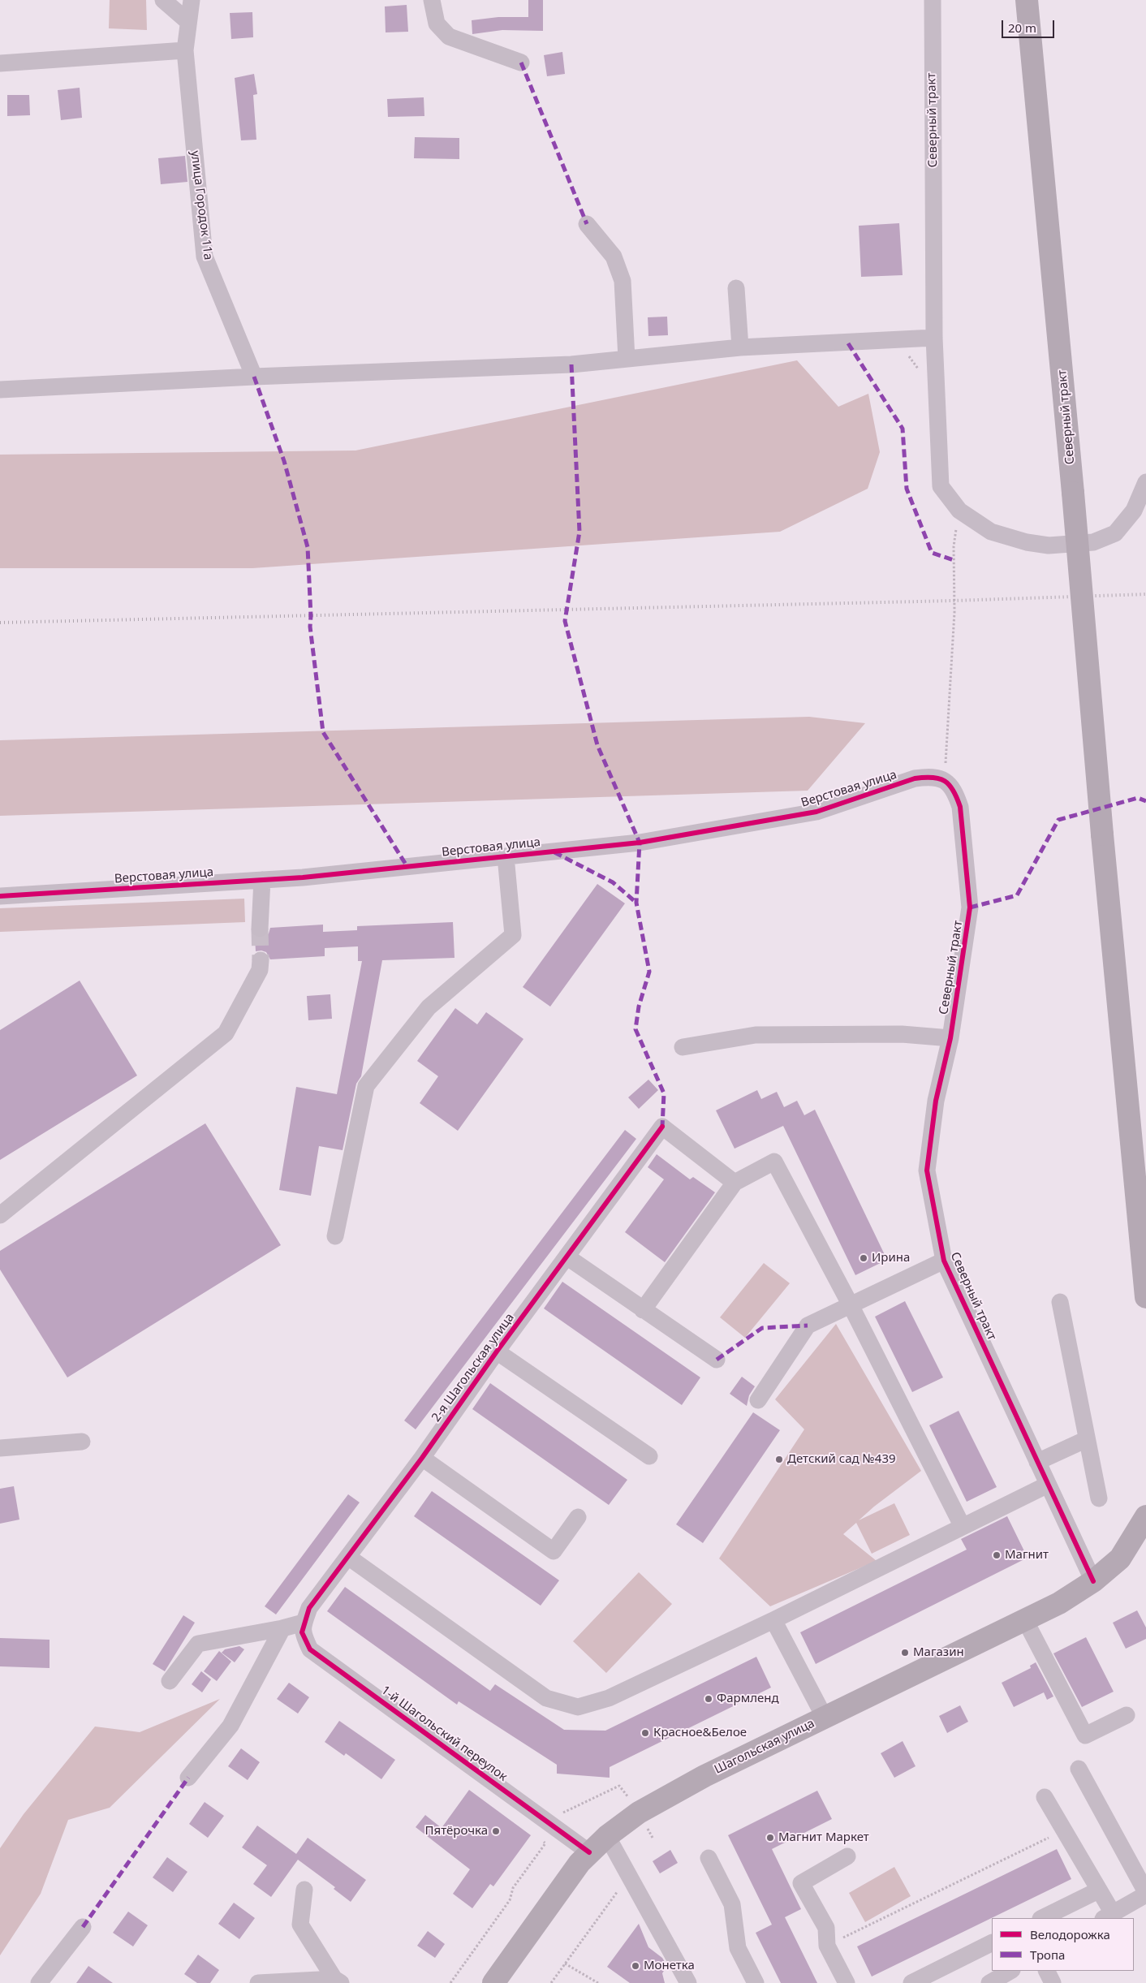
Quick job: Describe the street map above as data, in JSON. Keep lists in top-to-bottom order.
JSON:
{
  "streets": {
    "main road": ["Северный тракт", "Шагольская улица"],
    "street": [
      "улица Городок 11а",
      "Верстовая улица",
      "2-я Шагольская улица",
      "1-й Шагольский переулок"
    ]
  },
  "crossings": [
    ["Северный тракт", "Верстовая улица"],
    ["Северный тракт", "Шагольская улица"],
    ["2-я Шагольская улица", "1-й Шагольский переулок"],
    ["1-й Шагольский переулок", "Шагольская улица"]
  ],
  "places": [
    "Ирина",
    "Детский сад №439",
    "Магнит",
    "Магазин",
    "Фармленд",
    "Красное&Белое",
    "Пятёрочка",
    "Магнит Маркет",
    "Монетка"
  ],
  "legend": ["Велодорожка", "Тропа"],
  "scale_bar": "20 m"
}
